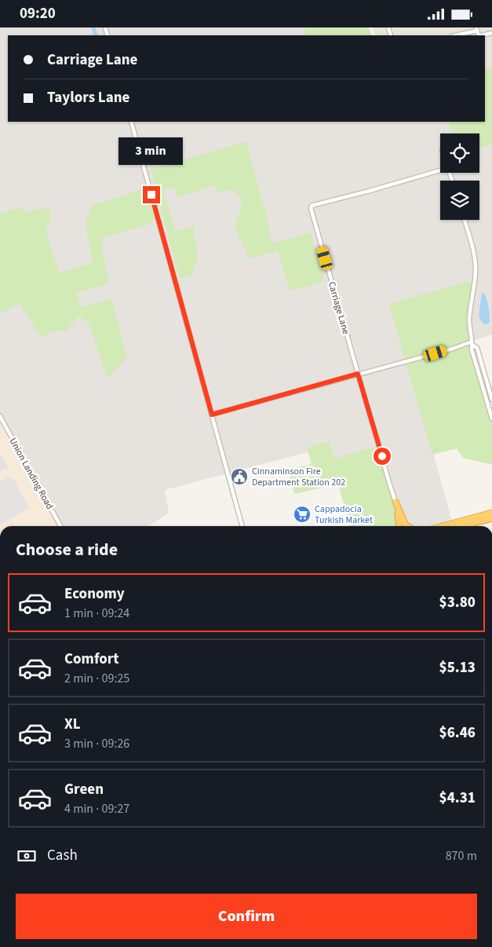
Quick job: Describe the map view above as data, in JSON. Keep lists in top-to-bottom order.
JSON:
{
  "streets": {
    "street": ["Carriage Lane", "Union Landing Road"]
  },
  "places": {
    "public building": ["Cinnaminson Fire Department Station 202"],
    "supermarket": ["Cappadocia Turkish Market"]
  },
  "page": {
    "status": "09:20",
    "banner": ["Carriage Lane", "Taylors Lane"],
    "bubble": "3 min",
    "heading": "Choose a ride",
    "list": [
      {
        "name": "Economy",
        "note": "1 min · 09:24",
        "value": "$3.80"
      },
      {
        "name": "Comfort",
        "note": "2 min · 09:25",
        "value": "$5.13"
      },
      {
        "name": "XL",
        "note": "3 min · 09:26",
        "value": "$6.46"
      },
      {
        "name": "Green",
        "note": "4 min · 09:27",
        "value": "$4.31"
      }
    ],
    "pay": ["Cash", "870 m"],
    "buttons": "Confirm"
  }
}
